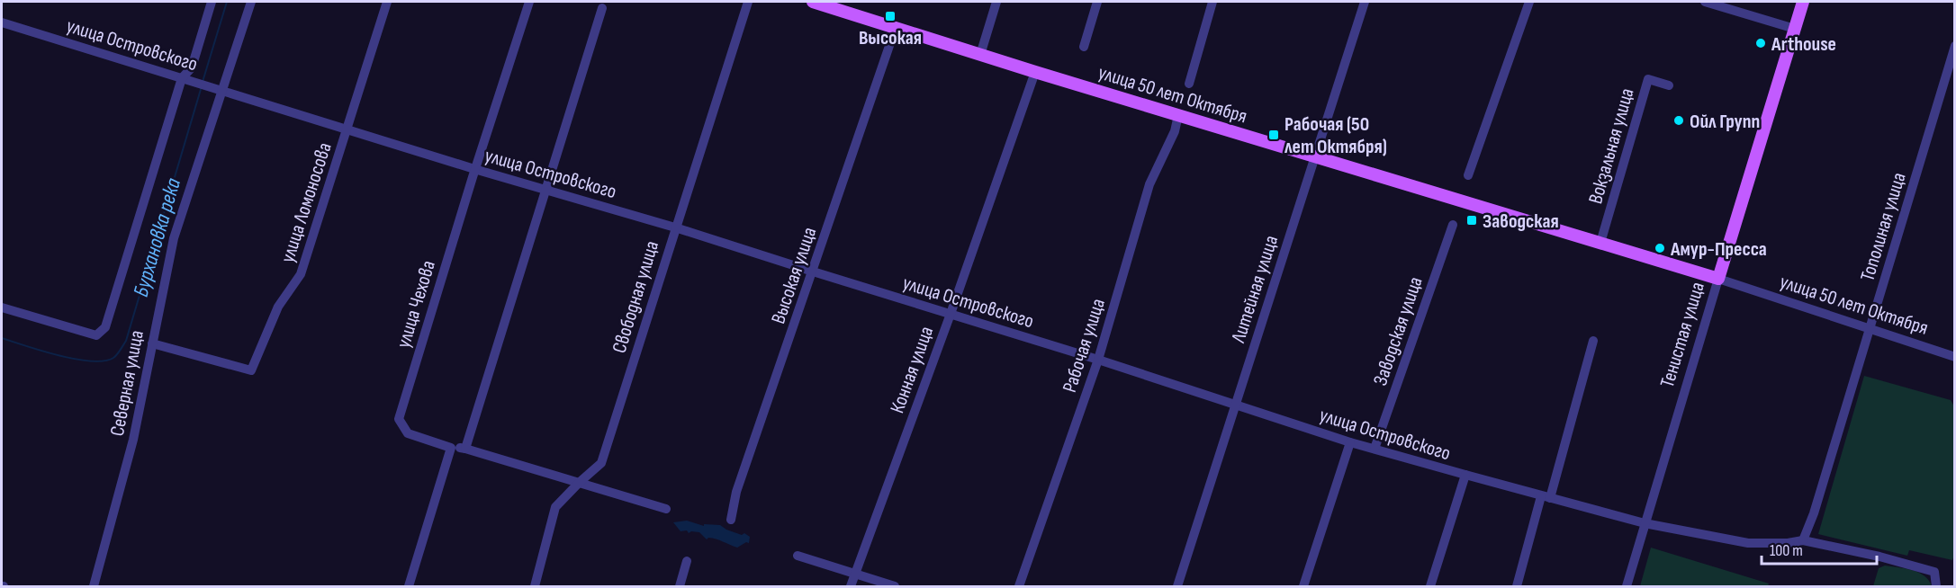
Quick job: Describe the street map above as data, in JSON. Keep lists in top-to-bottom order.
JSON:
{
  "streets": {
    "main road": ["улица 50 лет Октября", "Тенистая улица"],
    "street": [
      "улица Островского",
      "Вокзальная улица",
      "улица Ломоносова",
      "Тополиная улица",
      "Высокая улица",
      "Литейная улица",
      "Свободная улица",
      "улица Чехова",
      "Заводская улица",
      "Рабочая улица",
      "Конная улица",
      "Северная улица"
    ]
  },
  "crossings": [
    ["улица Островского", "улица Ломоносова"],
    ["улица Островского", "Тополиная улица"],
    ["улица Островского", "Высокая улица"],
    ["улица Островского", "Литейная улица"],
    ["улица Островского", "Свободная улица"],
    ["улица Островского", "улица Чехова"],
    ["улица Островского", "Заводская улица"],
    ["улица Островского", "Тенистая улица"],
    ["улица Островского", "Рабочая улица"],
    ["улица Островского", "Конная улица"],
    ["улица Островского", "Северная улица"],
    ["улица 50 лет Октября", "Вокзальная улица"],
    ["улица 50 лет Октября", "Тополиная улица"],
    ["улица 50 лет Октября", "Литейная улица"],
    ["улица 50 лет Октября", "Тенистая улица"],
    ["улица 50 лет Октября", "Рабочая улица"],
    ["улица 50 лет Октября", "Конная улица"],
    ["улица Ломоносова", "Северная улица"],
    ["Свободная улица", "улица Чехова"]
  ],
  "water": ["Бурхановка река"],
  "places": {
    "transit": ["Высокая", "Рабочая (50 лет Октября)", "Заводская"],
    "other": ["Arthouse", "Ойл Групп", "Амур-Пресса"]
  },
  "scale_bar": "100 m"
}
